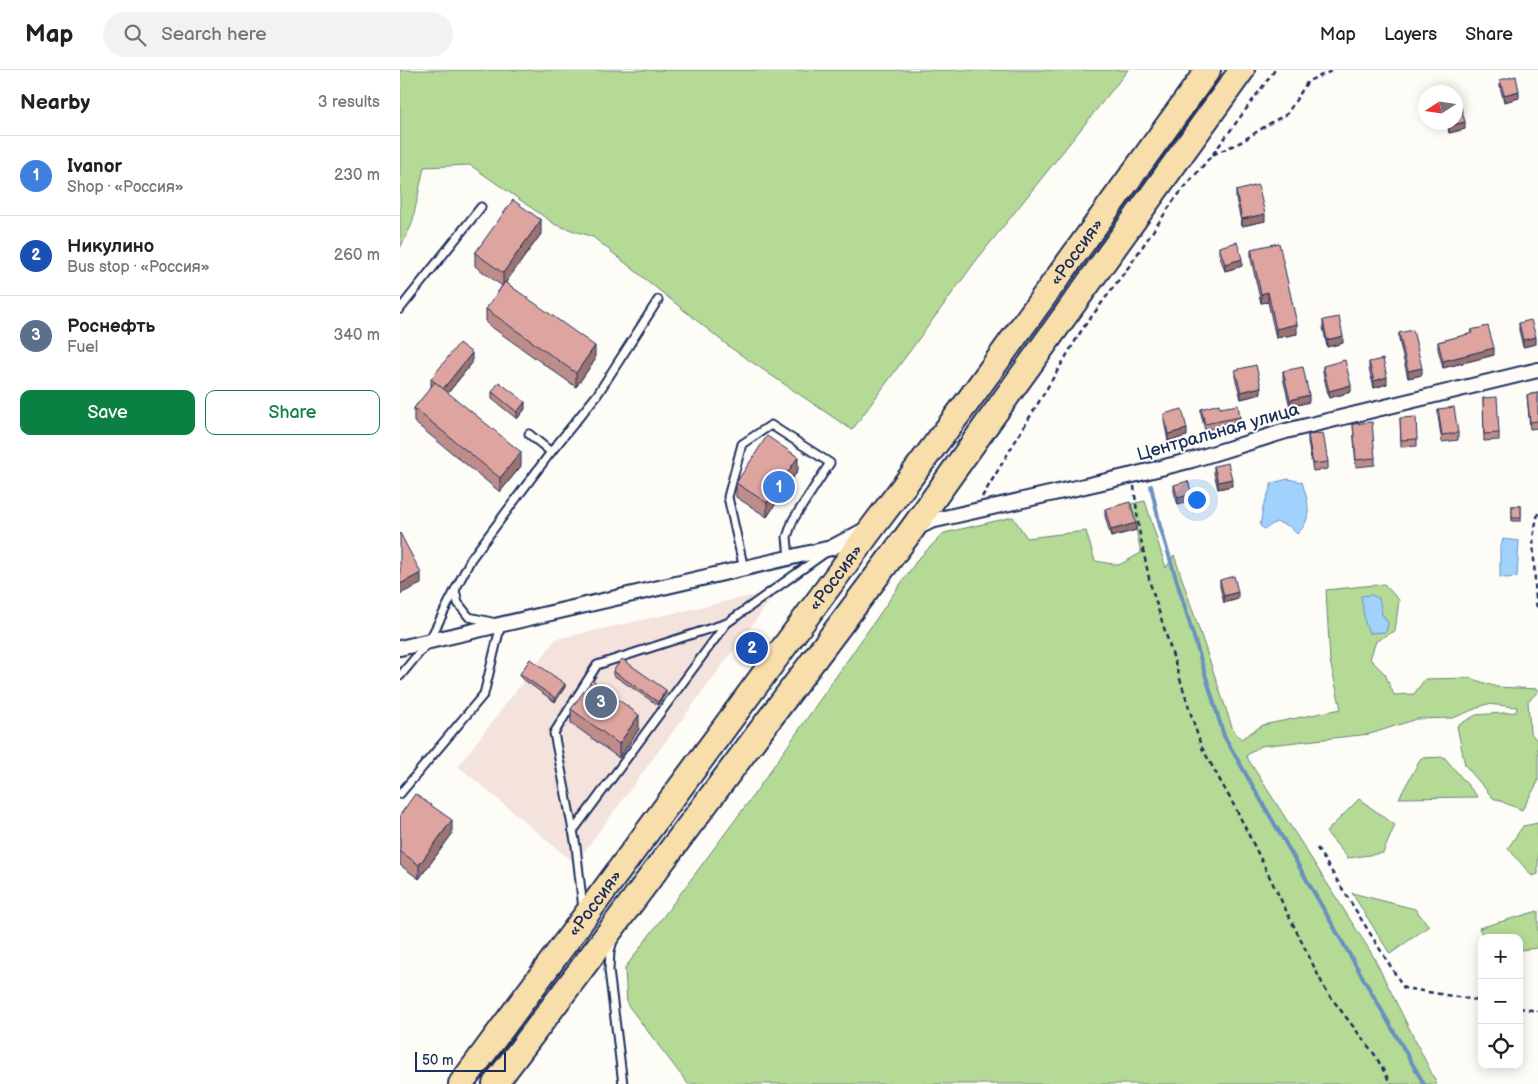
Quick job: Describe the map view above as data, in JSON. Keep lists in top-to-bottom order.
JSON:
{
  "streets": {
    "highway": ["«Россия»"],
    "street": ["Центральная улица"]
  },
  "crossings": [
    ["«Россия»", "Центральная улица"]
  ],
  "scale_bar": "50 m",
  "north": "left",
  "page": {
    "header": "Map",
    "search": "Search here",
    "nav": ["Map", "Layers", "Share"],
    "heading": ["Nearby", "3 results"],
    "list": [
      {
        "mark": "1",
        "name": "Ivanor",
        "note": "Shop · «Россия»",
        "value": "230 m"
      },
      {
        "mark": "2",
        "name": "Никулино",
        "note": "Bus stop · «Россия»",
        "value": "260 m"
      },
      {
        "mark": "3",
        "name": "Роснефть",
        "note": "Fuel",
        "value": "340 m"
      }
    ],
    "buttons": ["Save", "Share"],
    "pins": ["1", "2", "3"],
    "map_buttons": ["+", "−"],
    "scale": "50 m"
  }
}
